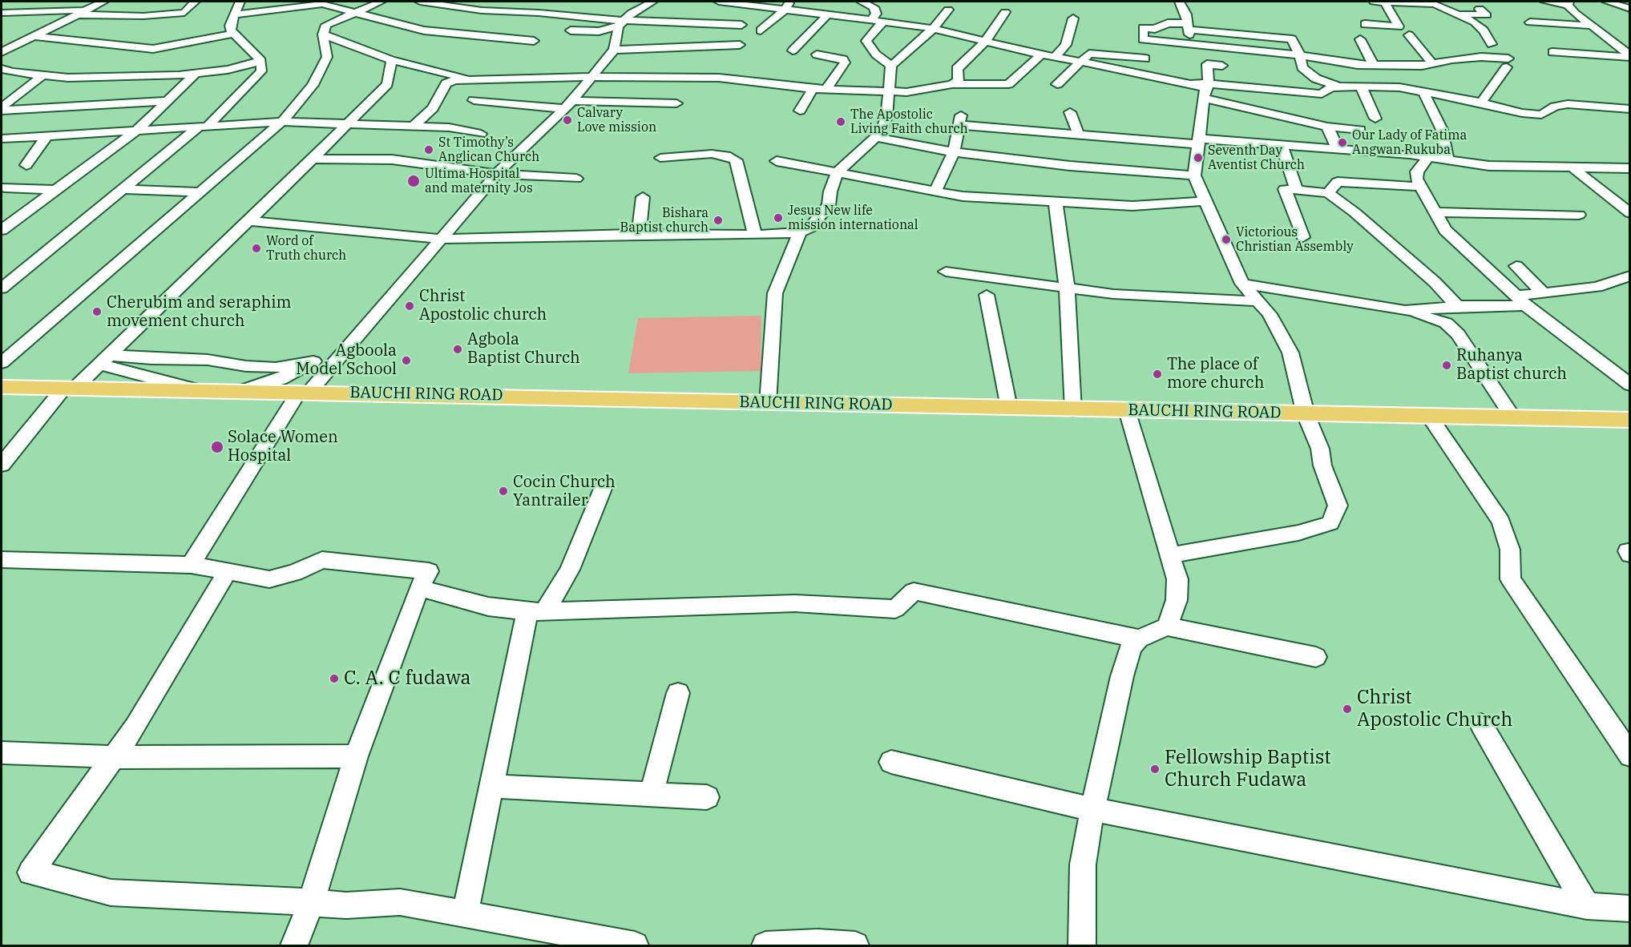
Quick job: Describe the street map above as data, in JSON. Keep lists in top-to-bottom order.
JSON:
{
  "streets": {
    "main road": ["BAUCHI RING ROAD"]
  },
  "places": [
    "Calvary Love mission",
    "The Apostolic Living Faith church",
    "Our Lady of Fatima Angwan Rukuba",
    "St Timothy’s Anglican Church",
    "Seventh Day Aventist Church",
    "Ultima Hospital and maternity Jos",
    "Jesus New life mission international",
    "Bishara Baptist church",
    "Victorious Christian Assembly",
    "Word of Truth church",
    "Christ Apostolic church",
    "Cherubim and seraphim movement church",
    "Agbola Baptist Church",
    "Agboola Model School",
    "Ruhanya Baptist church",
    "The place of more church",
    "Solace Women Hospital",
    "Cocin Church Yantrailer",
    "C. A. C fudawa",
    "Christ Apostolic Church",
    "Fellowship Baptist Church Fudawa"
  ]
}
